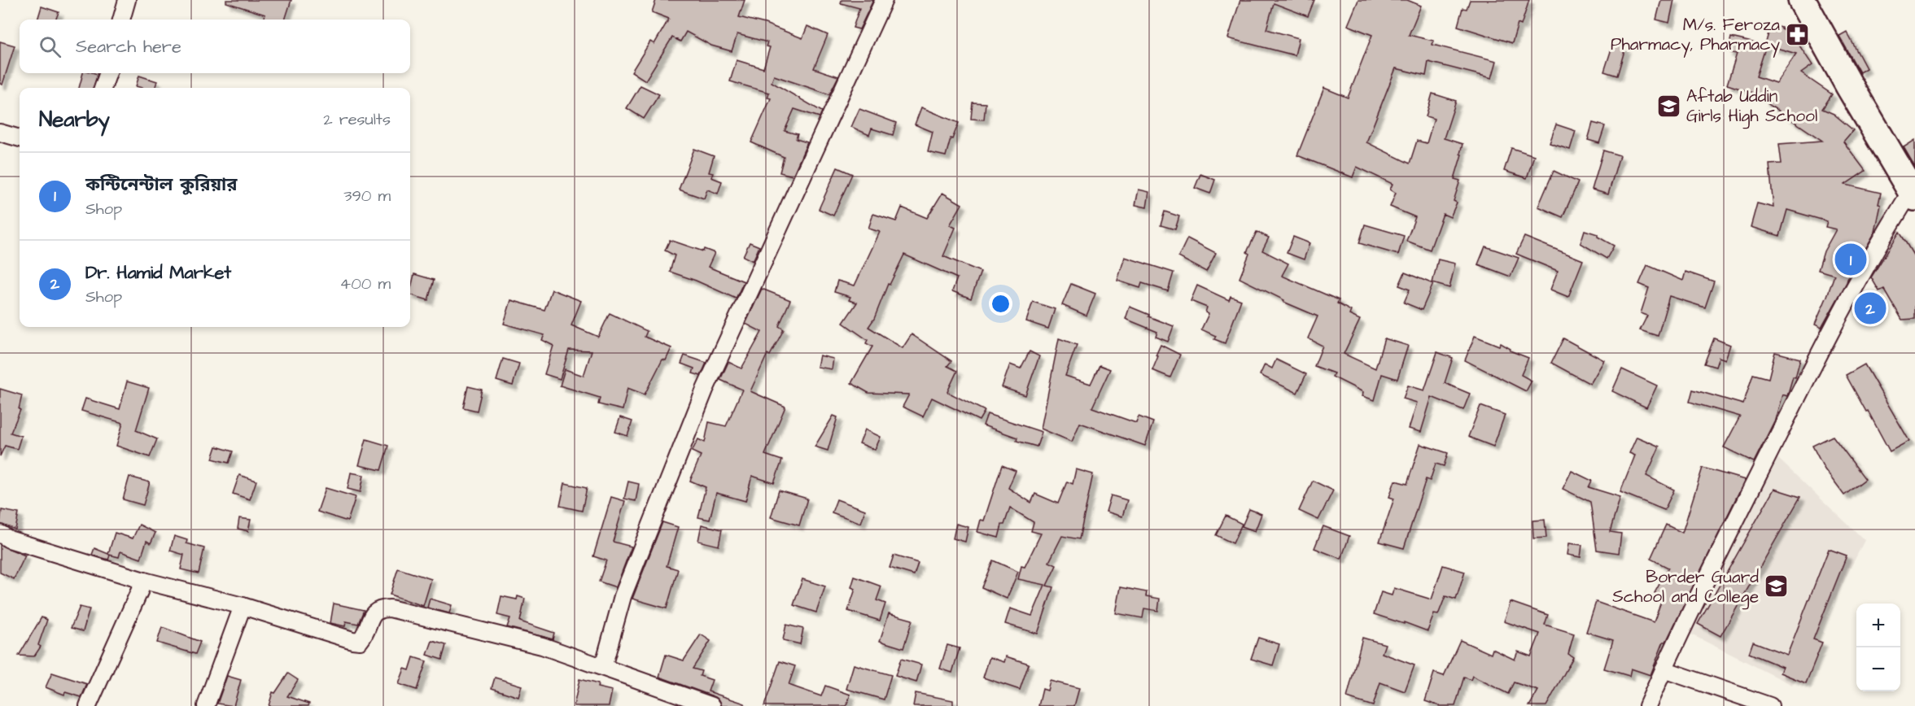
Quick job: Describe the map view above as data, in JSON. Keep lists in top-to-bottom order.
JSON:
{
  "places": {
    "pharmacy": ["M/s. Feroza Pharmacy, Pharmacy"],
    "school or university": ["Aftab Uddin Girls High School", "Border Guard School and College"]
  },
  "page": {
    "search": "Search here",
    "heading": ["Nearby", "2 results"],
    "list": [
      {
        "mark": "1",
        "name": "কন্টিনেন্টাল কুরিয়ার",
        "note": "Shop",
        "value": "390 m"
      },
      {
        "mark": "2",
        "name": "Dr. Hamid Market",
        "note": "Shop",
        "value": "400 m"
      }
    ],
    "pins": ["1", "2"],
    "map_buttons": ["+", "−"]
  }
}
